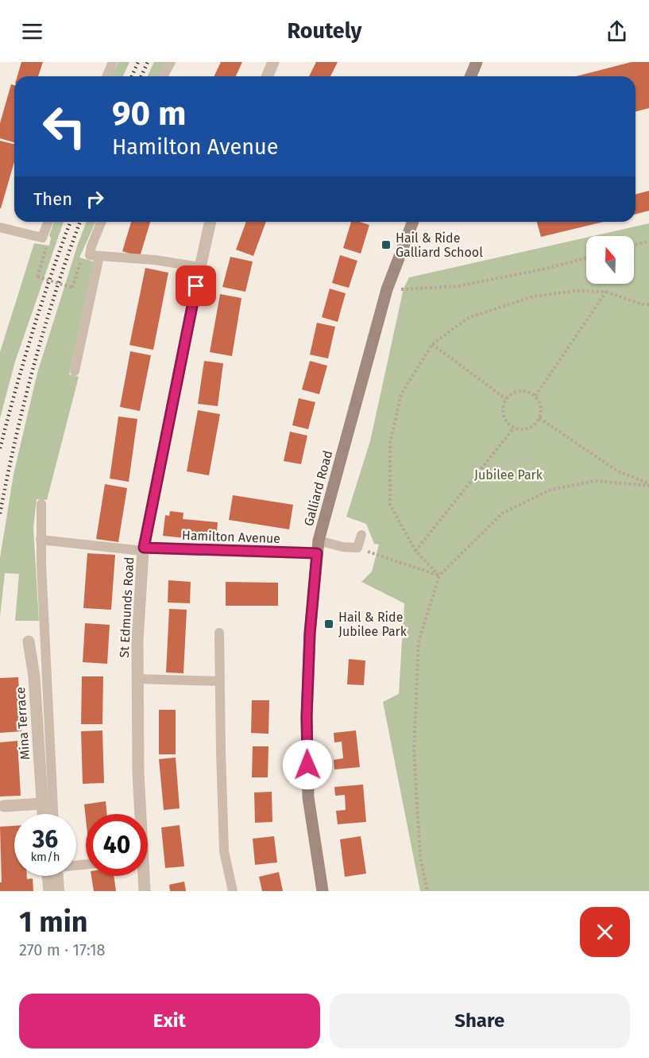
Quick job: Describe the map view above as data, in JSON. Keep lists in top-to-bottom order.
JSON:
{
  "streets": {
    "street": [
      "Galliard Road",
      "Hamilton Avenue",
      "St Edmunds Road",
      "Mina Terrace"
    ]
  },
  "crossings": [
    ["Galliard Road", "Hamilton Avenue"],
    ["Hamilton Avenue", "St Edmunds Road"]
  ],
  "parks": ["Jubilee Park"],
  "places": {
    "transit": ["Hail & Ride Galliard School", "Hail & Ride Jubilee Park"]
  },
  "north": "top",
  "page": {
    "header": "Routely",
    "turn": ["90 m", "Hamilton Avenue"],
    "then": "Then",
    "speed": "36 km/h",
    "limit": "40",
    "heading": ["1 min", "270 m · 17:18"],
    "buttons": ["Exit", "Share"]
  }
}
